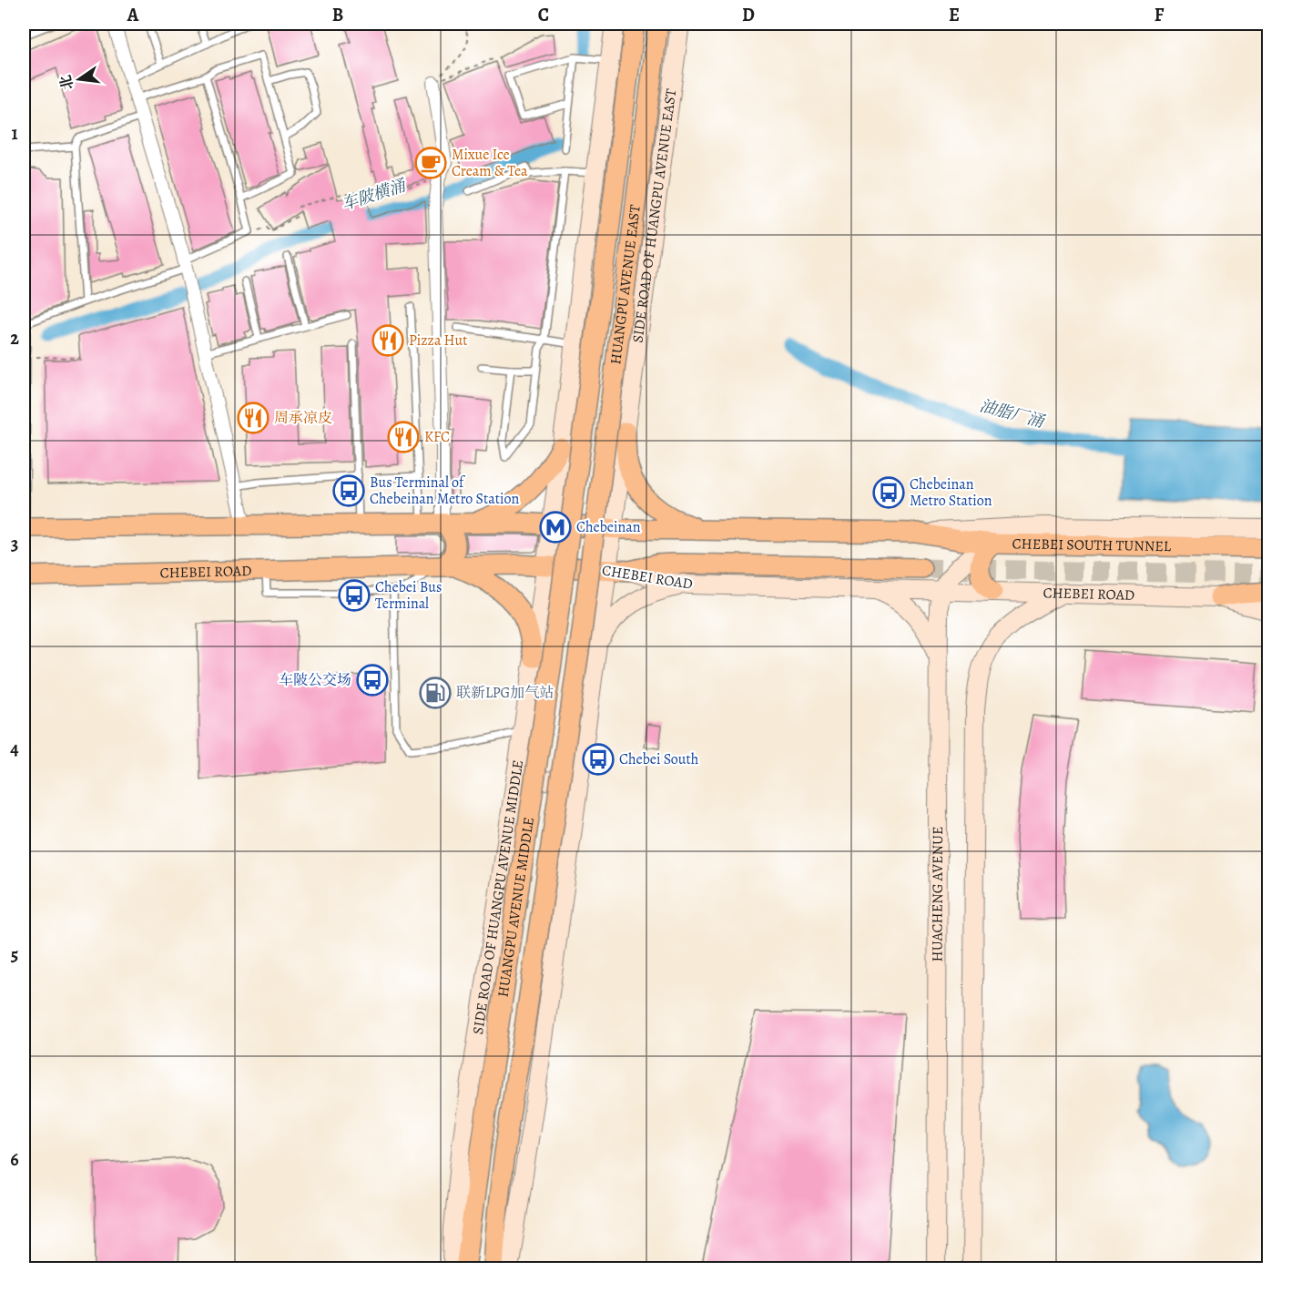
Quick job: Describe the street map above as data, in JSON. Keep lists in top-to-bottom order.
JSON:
{
  "streets": {
    "main road": [
      "SIDE ROAD OF HUANGPU AVENUE EAST",
      "HUANGPU AVENUE EAST",
      "CHEBEI SOUTH TUNNEL",
      "CHEBEI ROAD",
      "HUACHENG AVENUE",
      "SIDE ROAD OF HUANGPU AVENUE MIDDLE",
      "HUANGPU AVENUE MIDDLE"
    ]
  },
  "crossings": [
    ["SIDE ROAD OF HUANGPU AVENUE EAST", "CHEBEI ROAD"],
    ["HUANGPU AVENUE EAST", "HUANGPU AVENUE MIDDLE"],
    ["CHEBEI ROAD", "HUACHENG AVENUE"],
    ["CHEBEI ROAD", "SIDE ROAD OF HUANGPU AVENUE MIDDLE"]
  ],
  "water": ["车陂横涌", "油脂厂涌"],
  "places": {
    "cafe": ["Mixue Ice Cream & Tea"],
    "restaurant": ["Pizza Hut", "周承凉皮", "KFC"],
    "bus stop": [
      "Bus Terminal of Chebeinan Metro Station",
      "Chebeinan Metro Station",
      "Chebei Bus Terminal",
      "车陂公交场",
      "Chebei South"
    ],
    "metro station": ["Chebeinan"],
    "fuel station": ["联新LPG加气站"]
  },
  "north": "left",
  "grid": {
    "columns": [
      "A",
      "B",
      "C",
      "D",
      "E",
      "F"
    ],
    "rows": [
      "1",
      "2",
      "3",
      "4",
      "5",
      "6"
    ]
  }
}
